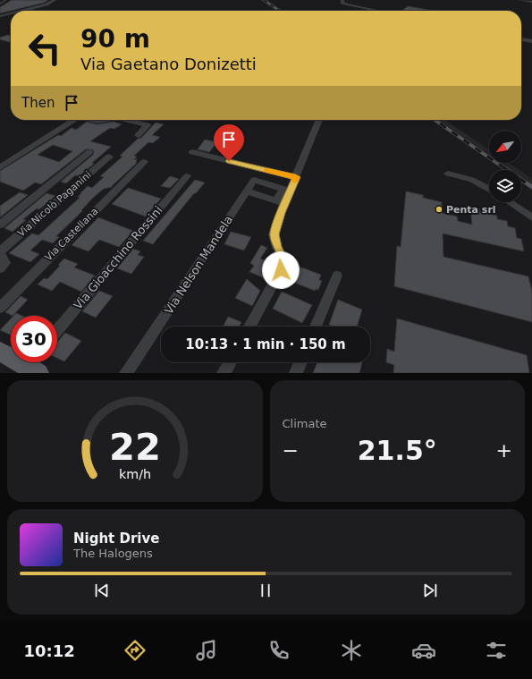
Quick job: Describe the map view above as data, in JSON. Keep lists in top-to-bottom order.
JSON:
{
  "streets": {
    "street": [
      "Via Nicolò Paganini",
      "Via Castellana",
      "Via Gioacchino Rossini",
      "Via Nelson Mandela"
    ]
  },
  "places": ["Penta srl"],
  "north": "bottom left",
  "page": {
    "turn": ["90 m", "Via Gaetano Donizetti"],
    "then": "Then",
    "limit": "30",
    "trip": "10:13 · 1 min · 150 m",
    "tile": "Climate",
    "heat": ["−", "21.5°", "+"],
    "song": ["Night Drive", "The Halogens"],
    "tabs": "10:12",
    "gauge": ["22", "km/h"]
  }
}
